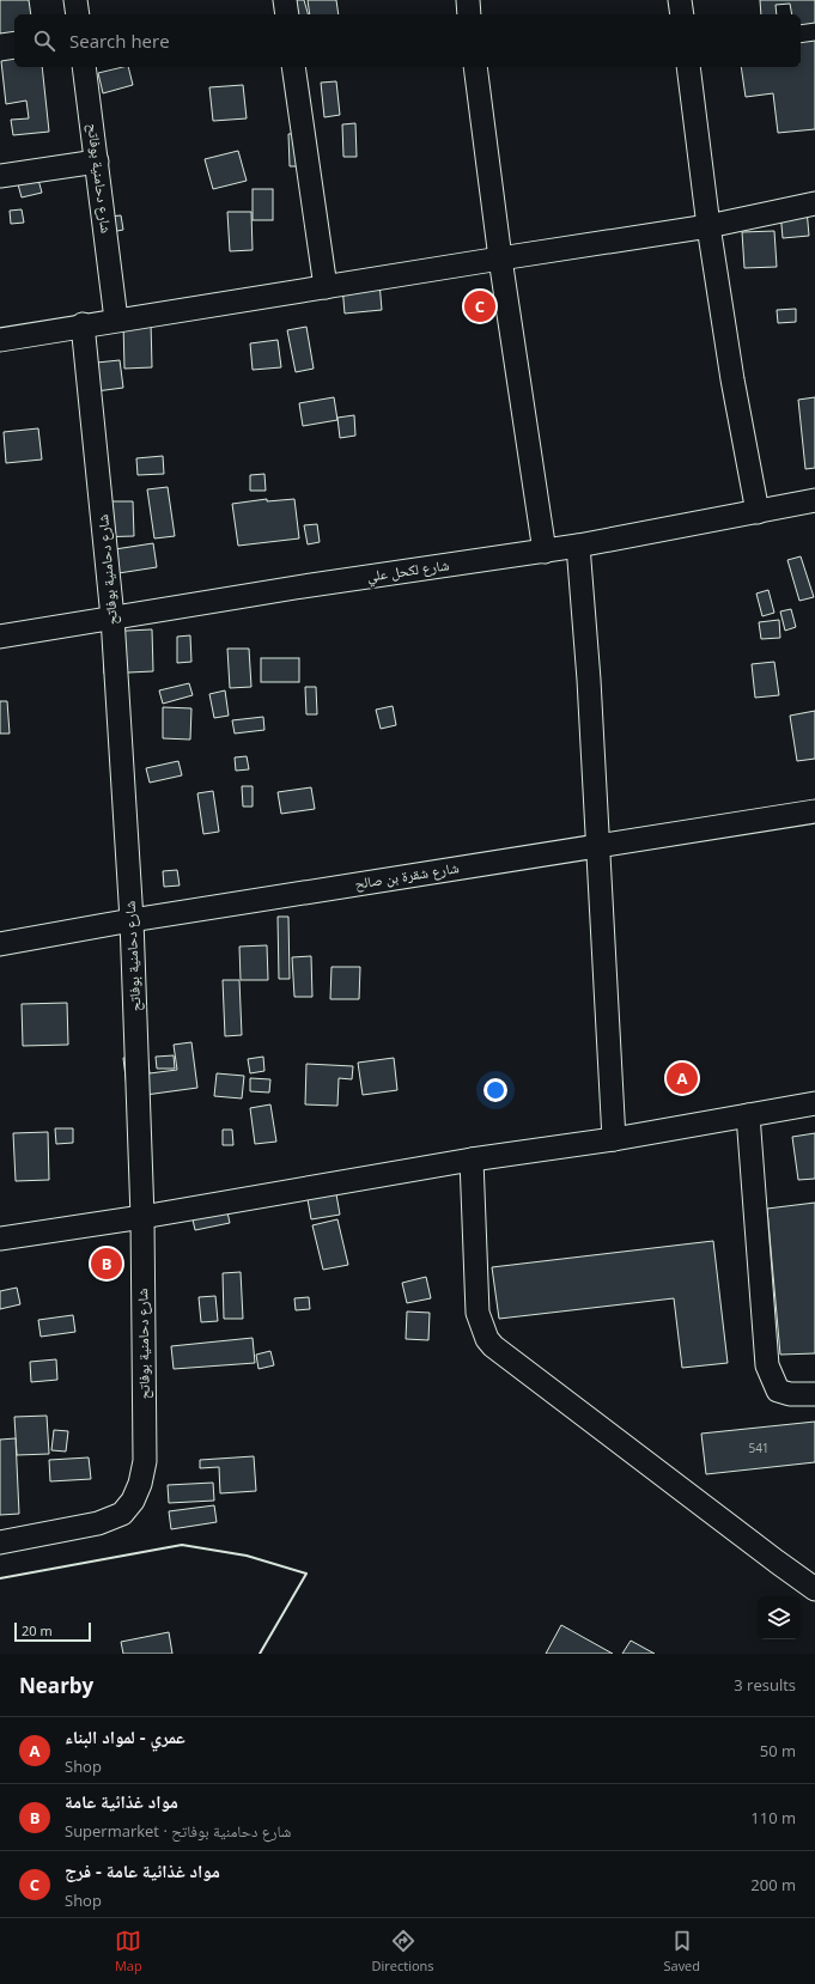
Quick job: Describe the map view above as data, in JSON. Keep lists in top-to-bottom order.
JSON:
{
  "streets": {
    "street": ["شارع دحامنية بوفاتح", "شارع لكحل علي", "شارع شقرة بن صالح"]
  },
  "crossings": [
    ["شارع دحامنية بوفاتح", "شارع لكحل علي"],
    ["شارع دحامنية بوفاتح", "شارع شقرة بن صالح"]
  ],
  "house_numbers": ["541"],
  "scale_bar": "20 m",
  "page": {
    "search": "Search here",
    "pins": ["C", "A", "B"],
    "scale": "20 m",
    "heading": ["Nearby", "3 results"],
    "list": [
      {
        "mark": "A",
        "name": "عمري - لمواد البناء",
        "note": "Shop",
        "value": "50 m"
      },
      {
        "mark": "B",
        "name": "مواد غذائية عامة",
        "note": "Supermarket · شارع دحامنية بوفاتح",
        "value": "110 m"
      },
      {
        "mark": "C",
        "name": "مواد غذائية عامة - فرج",
        "note": "Shop",
        "value": "200 m"
      }
    ],
    "nav": ["Map", "Directions", "Saved"]
  }
}
